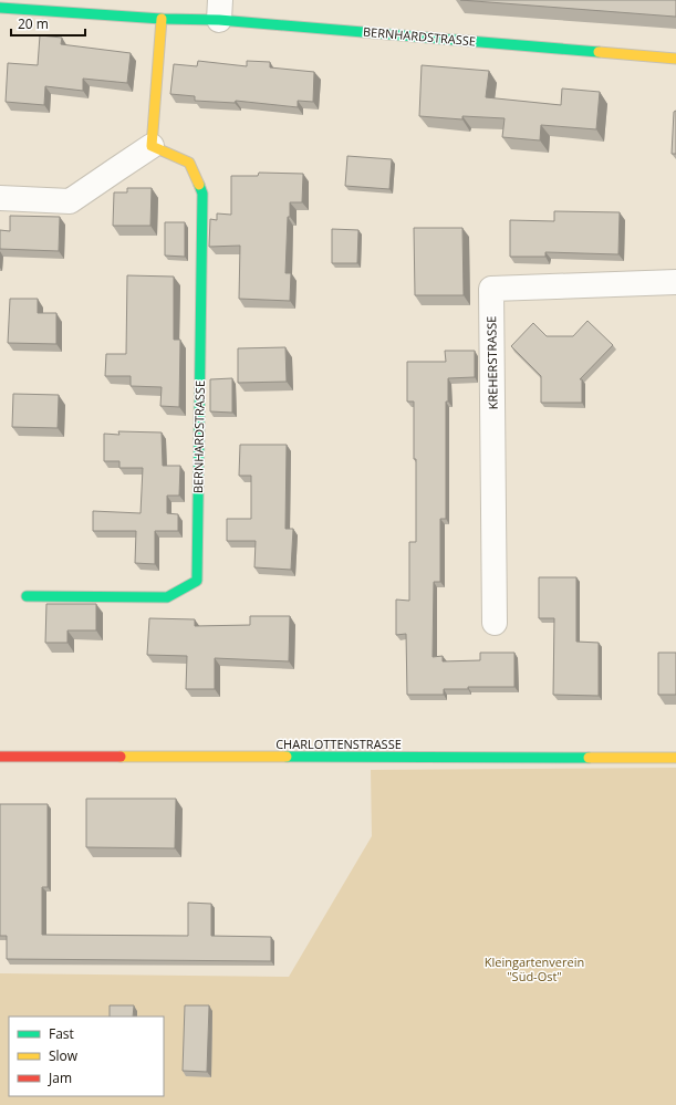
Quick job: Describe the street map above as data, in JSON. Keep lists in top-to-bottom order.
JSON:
{
  "streets": {
    "street": ["BERNHARDSTRASSE", "KREHERSTRASSE", "CHARLOTTENSTRASSE"]
  },
  "parks": ["Kleingartenverein \"Süd-Ost\""],
  "legend": ["Fast", "Slow", "Jam"],
  "scale_bar": "20 m"
}
